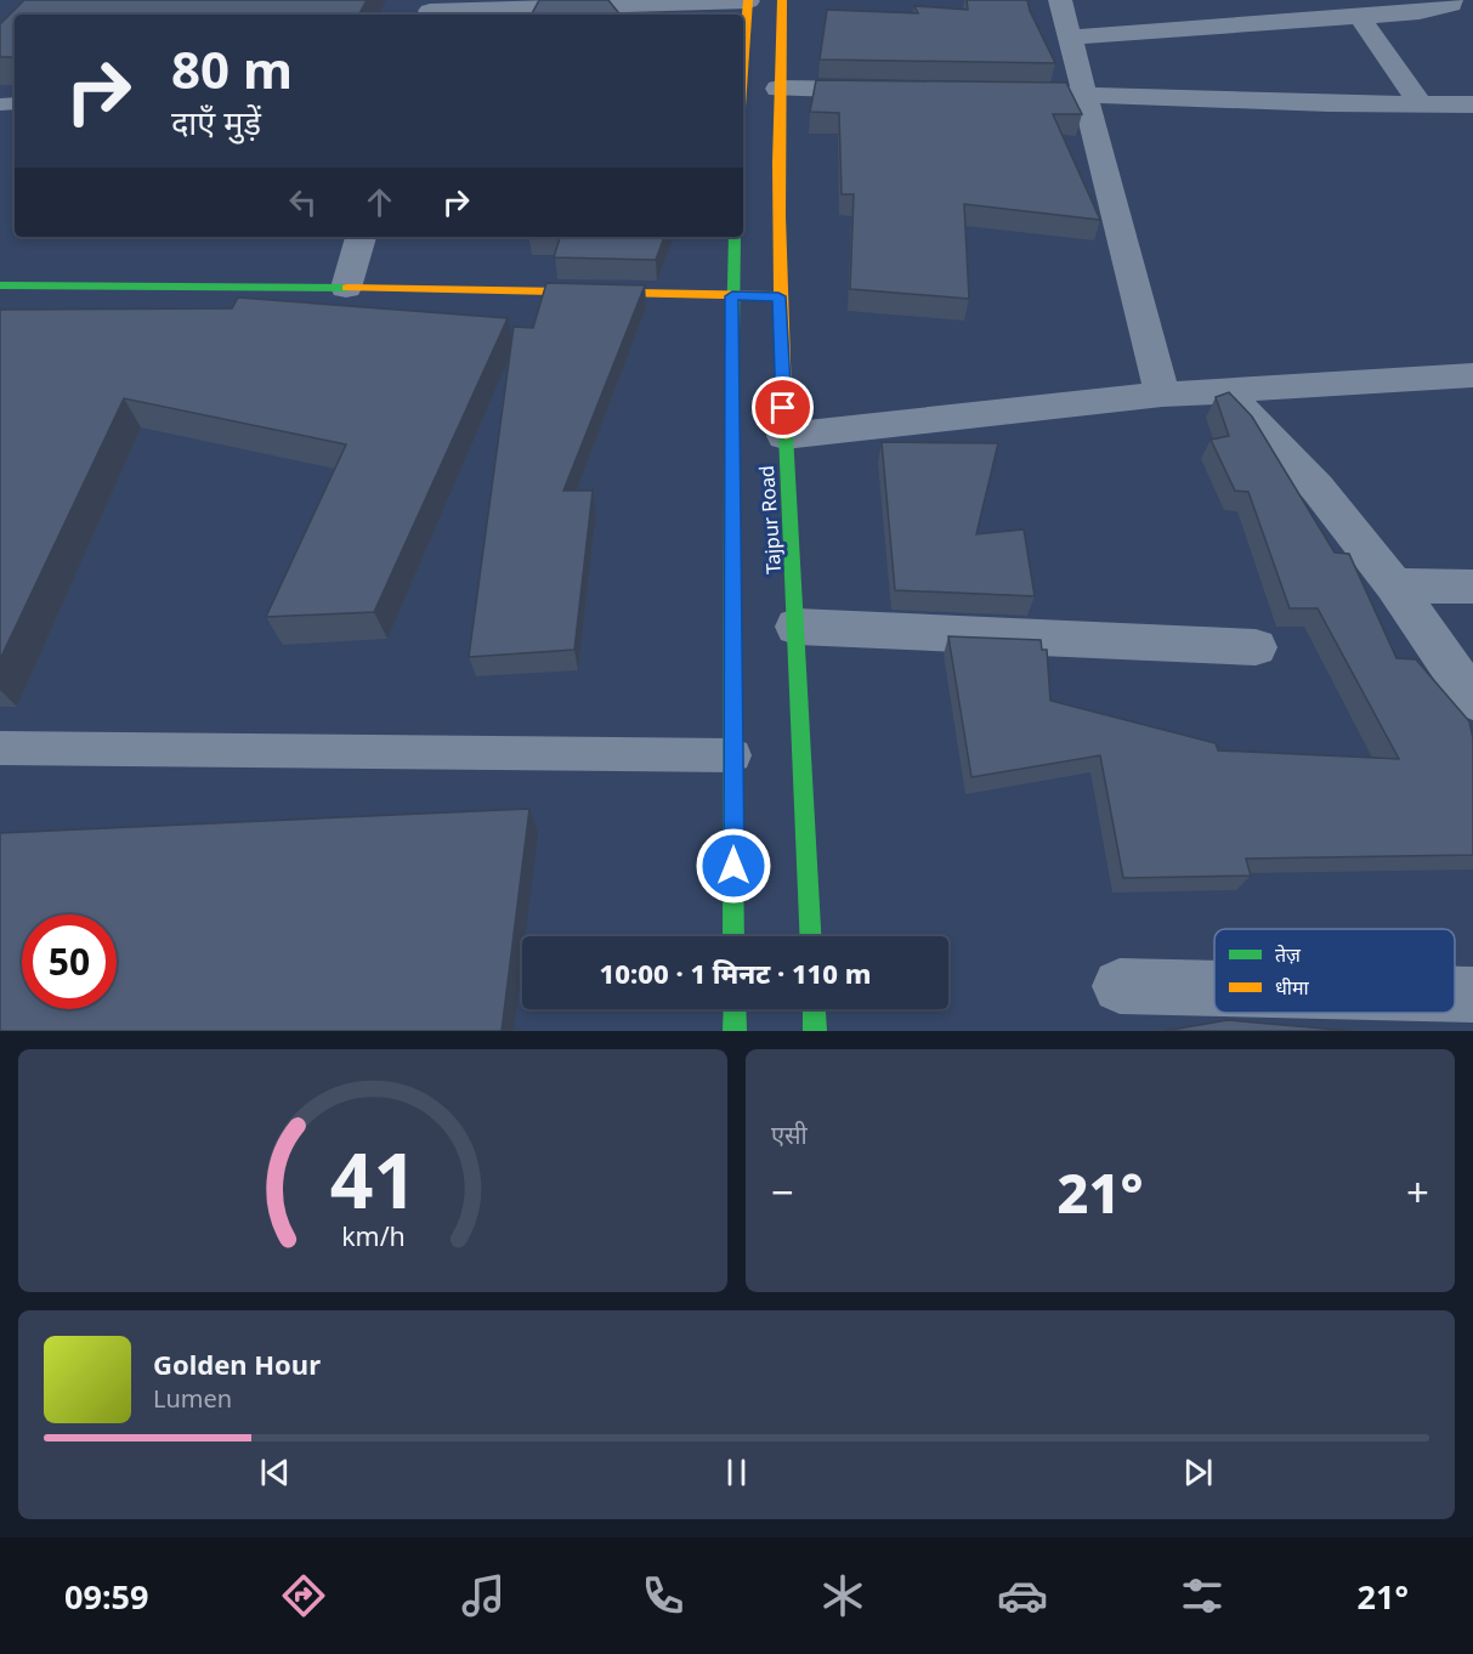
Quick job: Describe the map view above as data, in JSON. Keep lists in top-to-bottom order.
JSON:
{
  "streets": {
    "main road": ["Tajpur Road"]
  },
  "legend": ["तेज़", "धीमा"],
  "page": {
    "turn": ["80 m", "दाएँ मुड़ें"],
    "limit": "50",
    "trip": "10:00 · 1 मिनट · 110 m",
    "tile": "एसी",
    "heat": ["−", "21°", "+"],
    "song": ["Golden Hour", "Lumen"],
    "tabs": ["09:59", "21°"],
    "gauge": ["41", "km/h"]
  }
}
